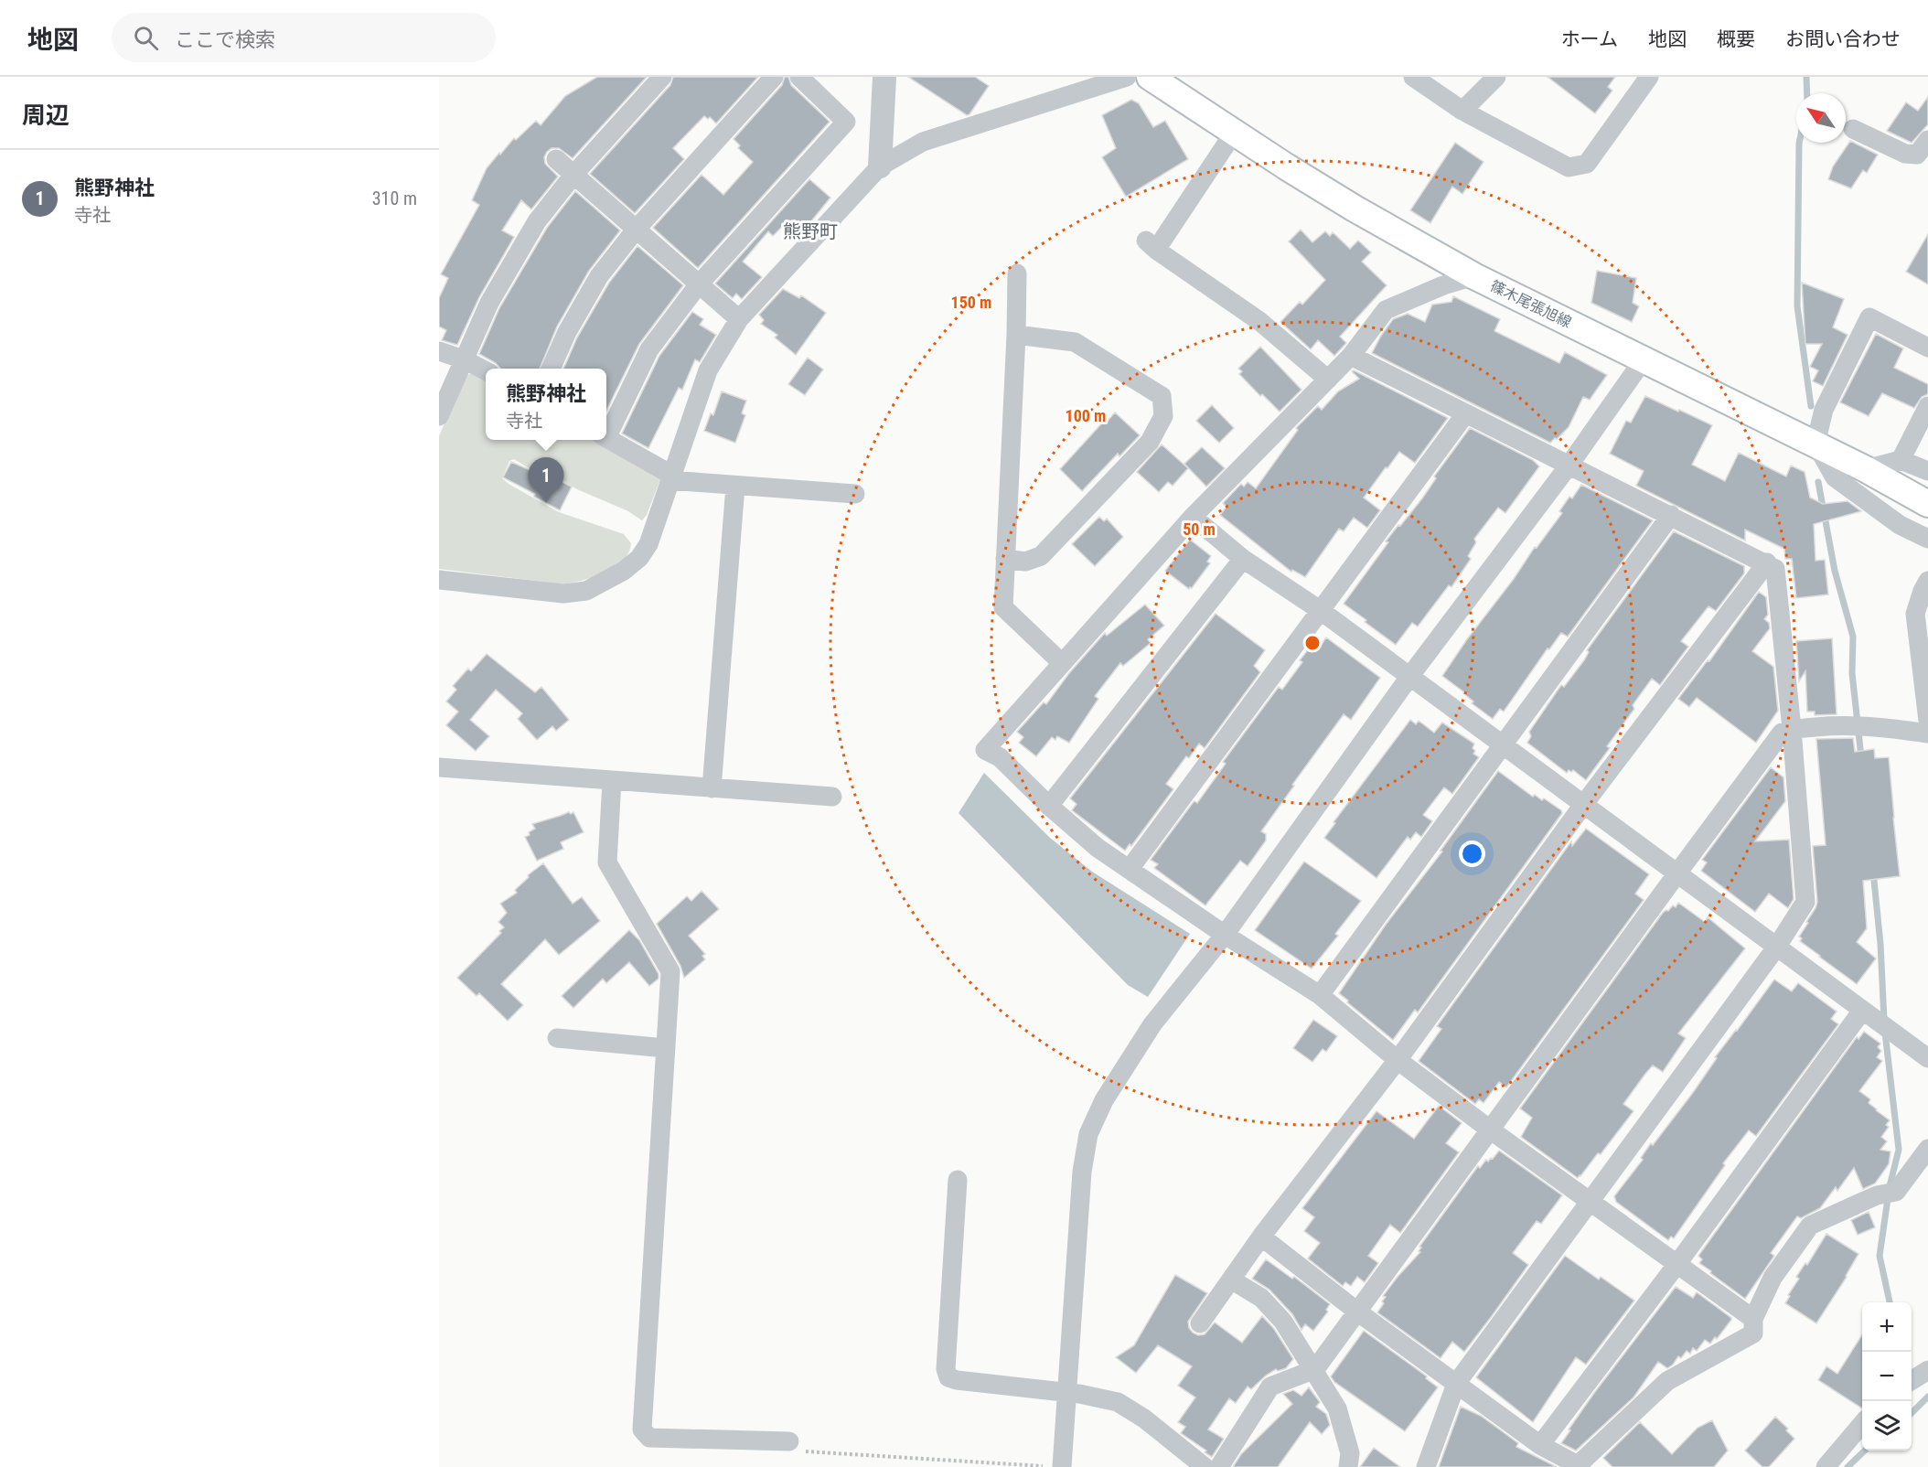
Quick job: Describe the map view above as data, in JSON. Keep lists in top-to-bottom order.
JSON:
{
  "streets": {
    "main road": ["篠木尾張旭線"]
  },
  "districts": ["熊野町"],
  "north": "top left",
  "page": {
    "header": "地図",
    "search": "ここで検索",
    "nav": [
      "ホーム",
      "地図",
      "概要",
      "お問い合わせ"
    ],
    "heading": "周辺",
    "list": [
      {
        "mark": "1",
        "name": "熊野神社",
        "note": "寺社",
        "value": "310 m"
      }
    ],
    "popup": ["熊野神社", "寺社"],
    "pins": "1",
    "map_buttons": ["+", "−"]
  },
  "rings": ["150 m", "100 m", "50 m"]
}
